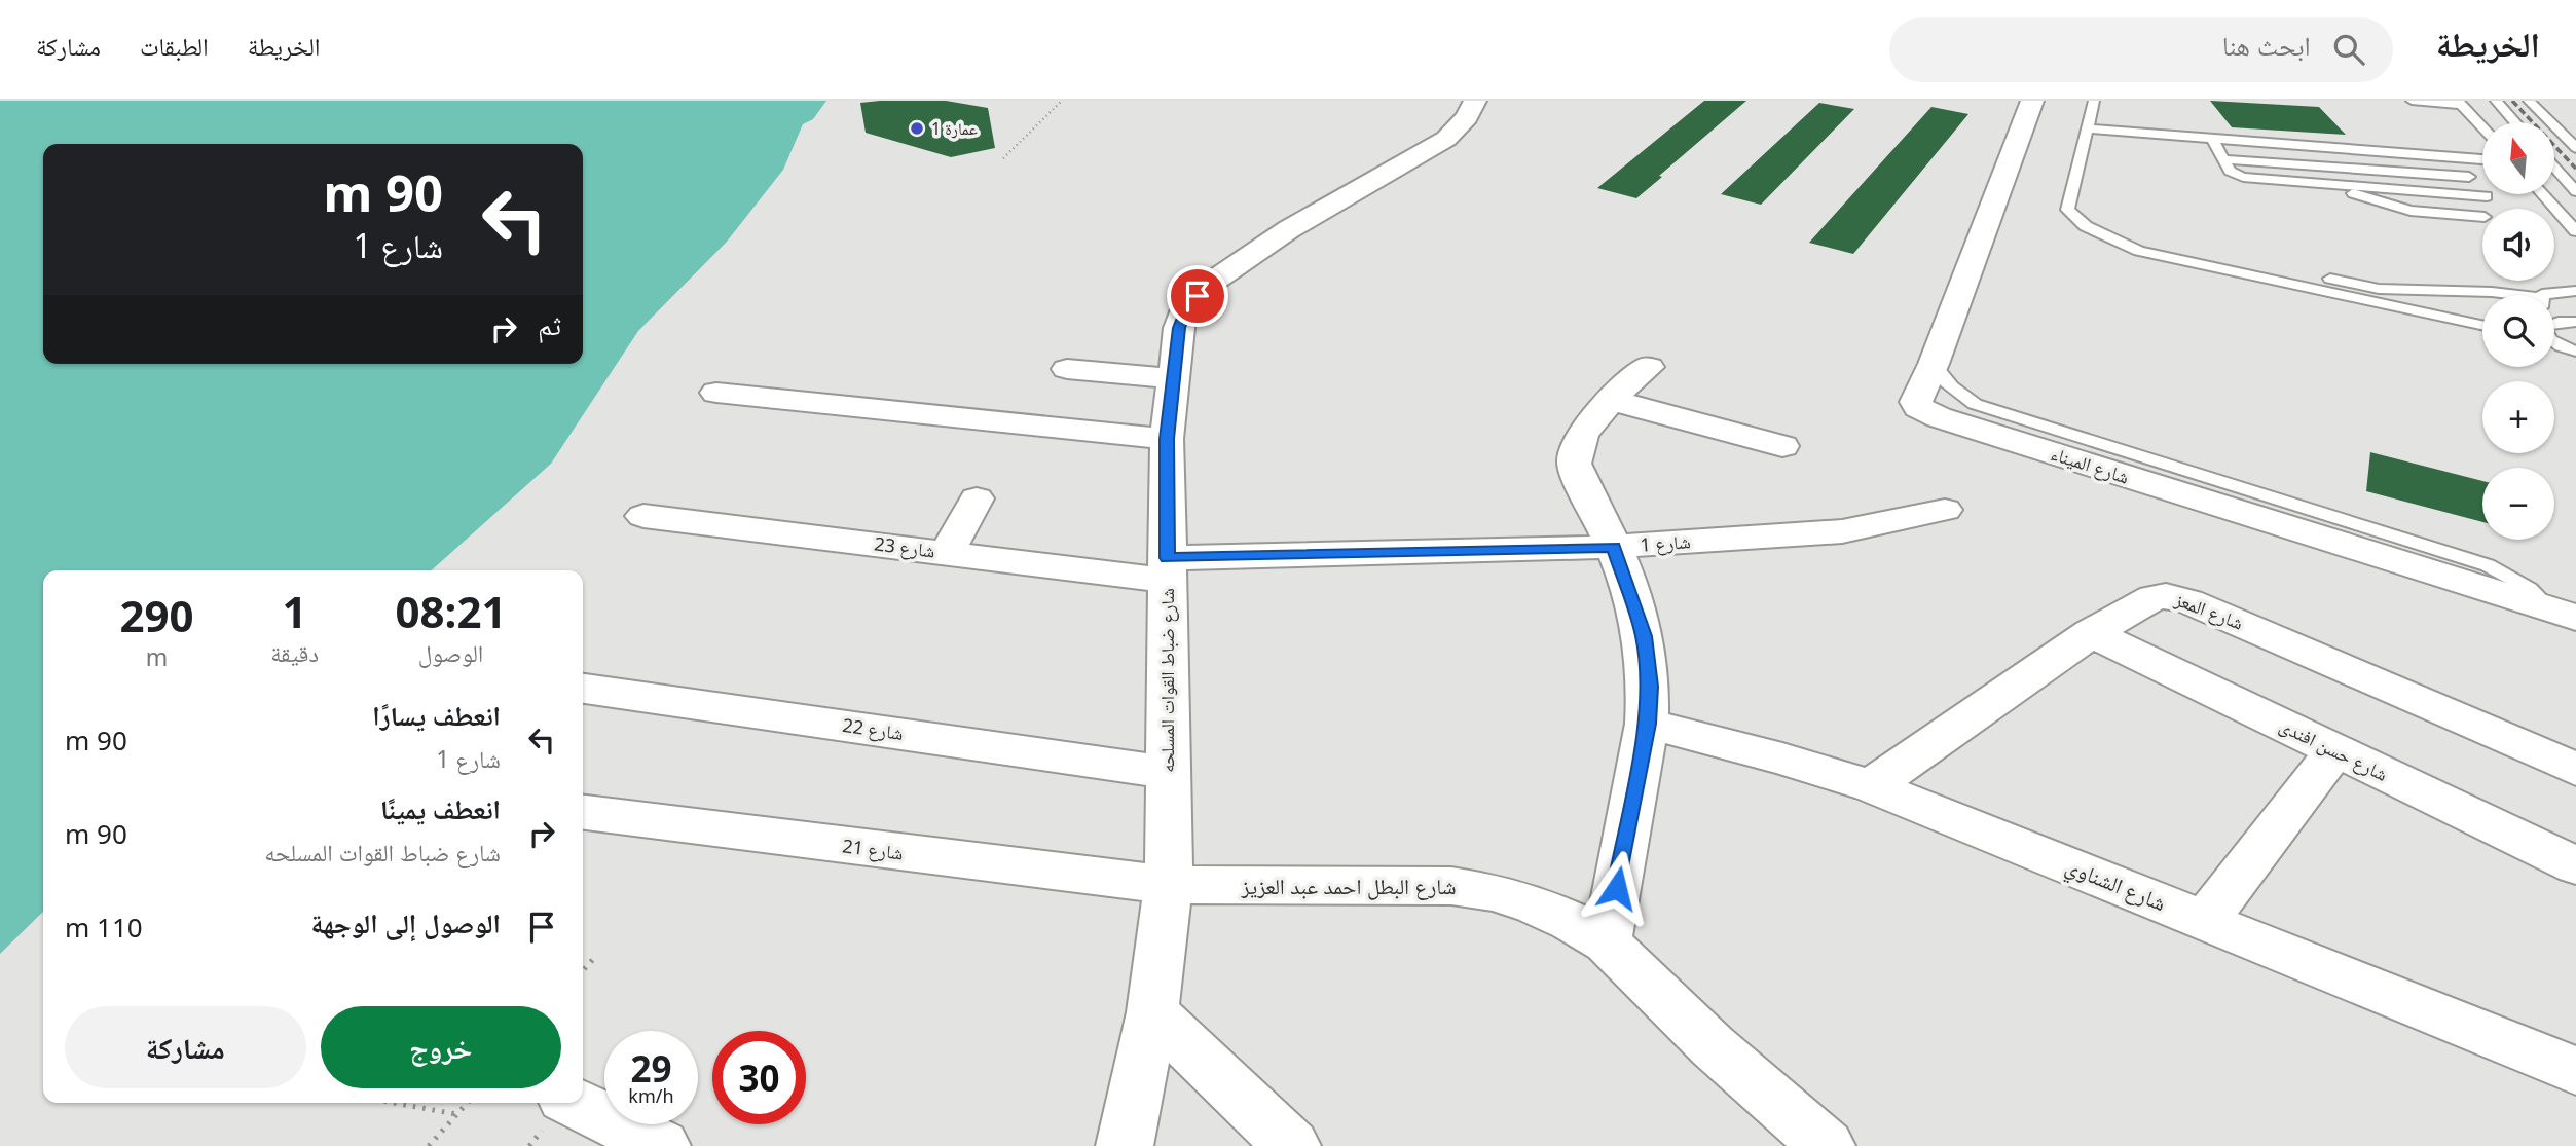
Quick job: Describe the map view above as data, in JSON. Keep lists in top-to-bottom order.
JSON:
{
  "streets": {
    "street": [
      "شارع الميناء",
      "شارع 1",
      "شارع 23",
      "شارع المعز",
      "شارع ضباط القوات المسلحه",
      "شارع 22",
      "شارع حسن افندى",
      "شارع 21",
      "شارع الشناوي",
      "شارع البطل احمد عبد العزيز"
    ]
  },
  "crossings": [
    ["شارع 1", "شارع 23"],
    ["شارع 1", "شارع ضباط القوات المسلحه"],
    ["شارع 23", "شارع ضباط القوات المسلحه"],
    ["شارع المعز", "شارع حسن افندى"],
    ["شارع المعز", "شارع الشناوي"],
    ["شارع ضباط القوات المسلحه", "شارع 22"],
    ["شارع ضباط القوات المسلحه", "شارع 21"],
    ["شارع ضباط القوات المسلحه", "شارع البطل احمد عبد العزيز"],
    ["شارع 21", "شارع البطل احمد عبد العزيز"]
  ],
  "places": ["عمارة 1"],
  "north": "top",
  "page": {
    "header": "الخريطة",
    "search": "ابحث هنا",
    "nav": ["الخريطة", "الطبقات", "مشاركة"],
    "map_buttons": ["+", "−"],
    "turn": ["90 m", "شارع 1"],
    "then": "ثم",
    "eta": [
      "08:21",
      "الوصول",
      "1",
      "دقيقة",
      "290",
      "m"
    ],
    "list": [
      {
        "name": "انعطف يسارًا",
        "note": "شارع 1",
        "value": "90 m"
      },
      {
        "name": "انعطف يمينًا",
        "note": "شارع ضباط القوات المسلحه",
        "value": "90 m"
      },
      {
        "name": "الوصول إلى الوجهة",
        "value": "110 m"
      }
    ],
    "buttons": ["خروج", "مشاركة"],
    "speed": "29 km/h",
    "limit": "30"
  }
}
